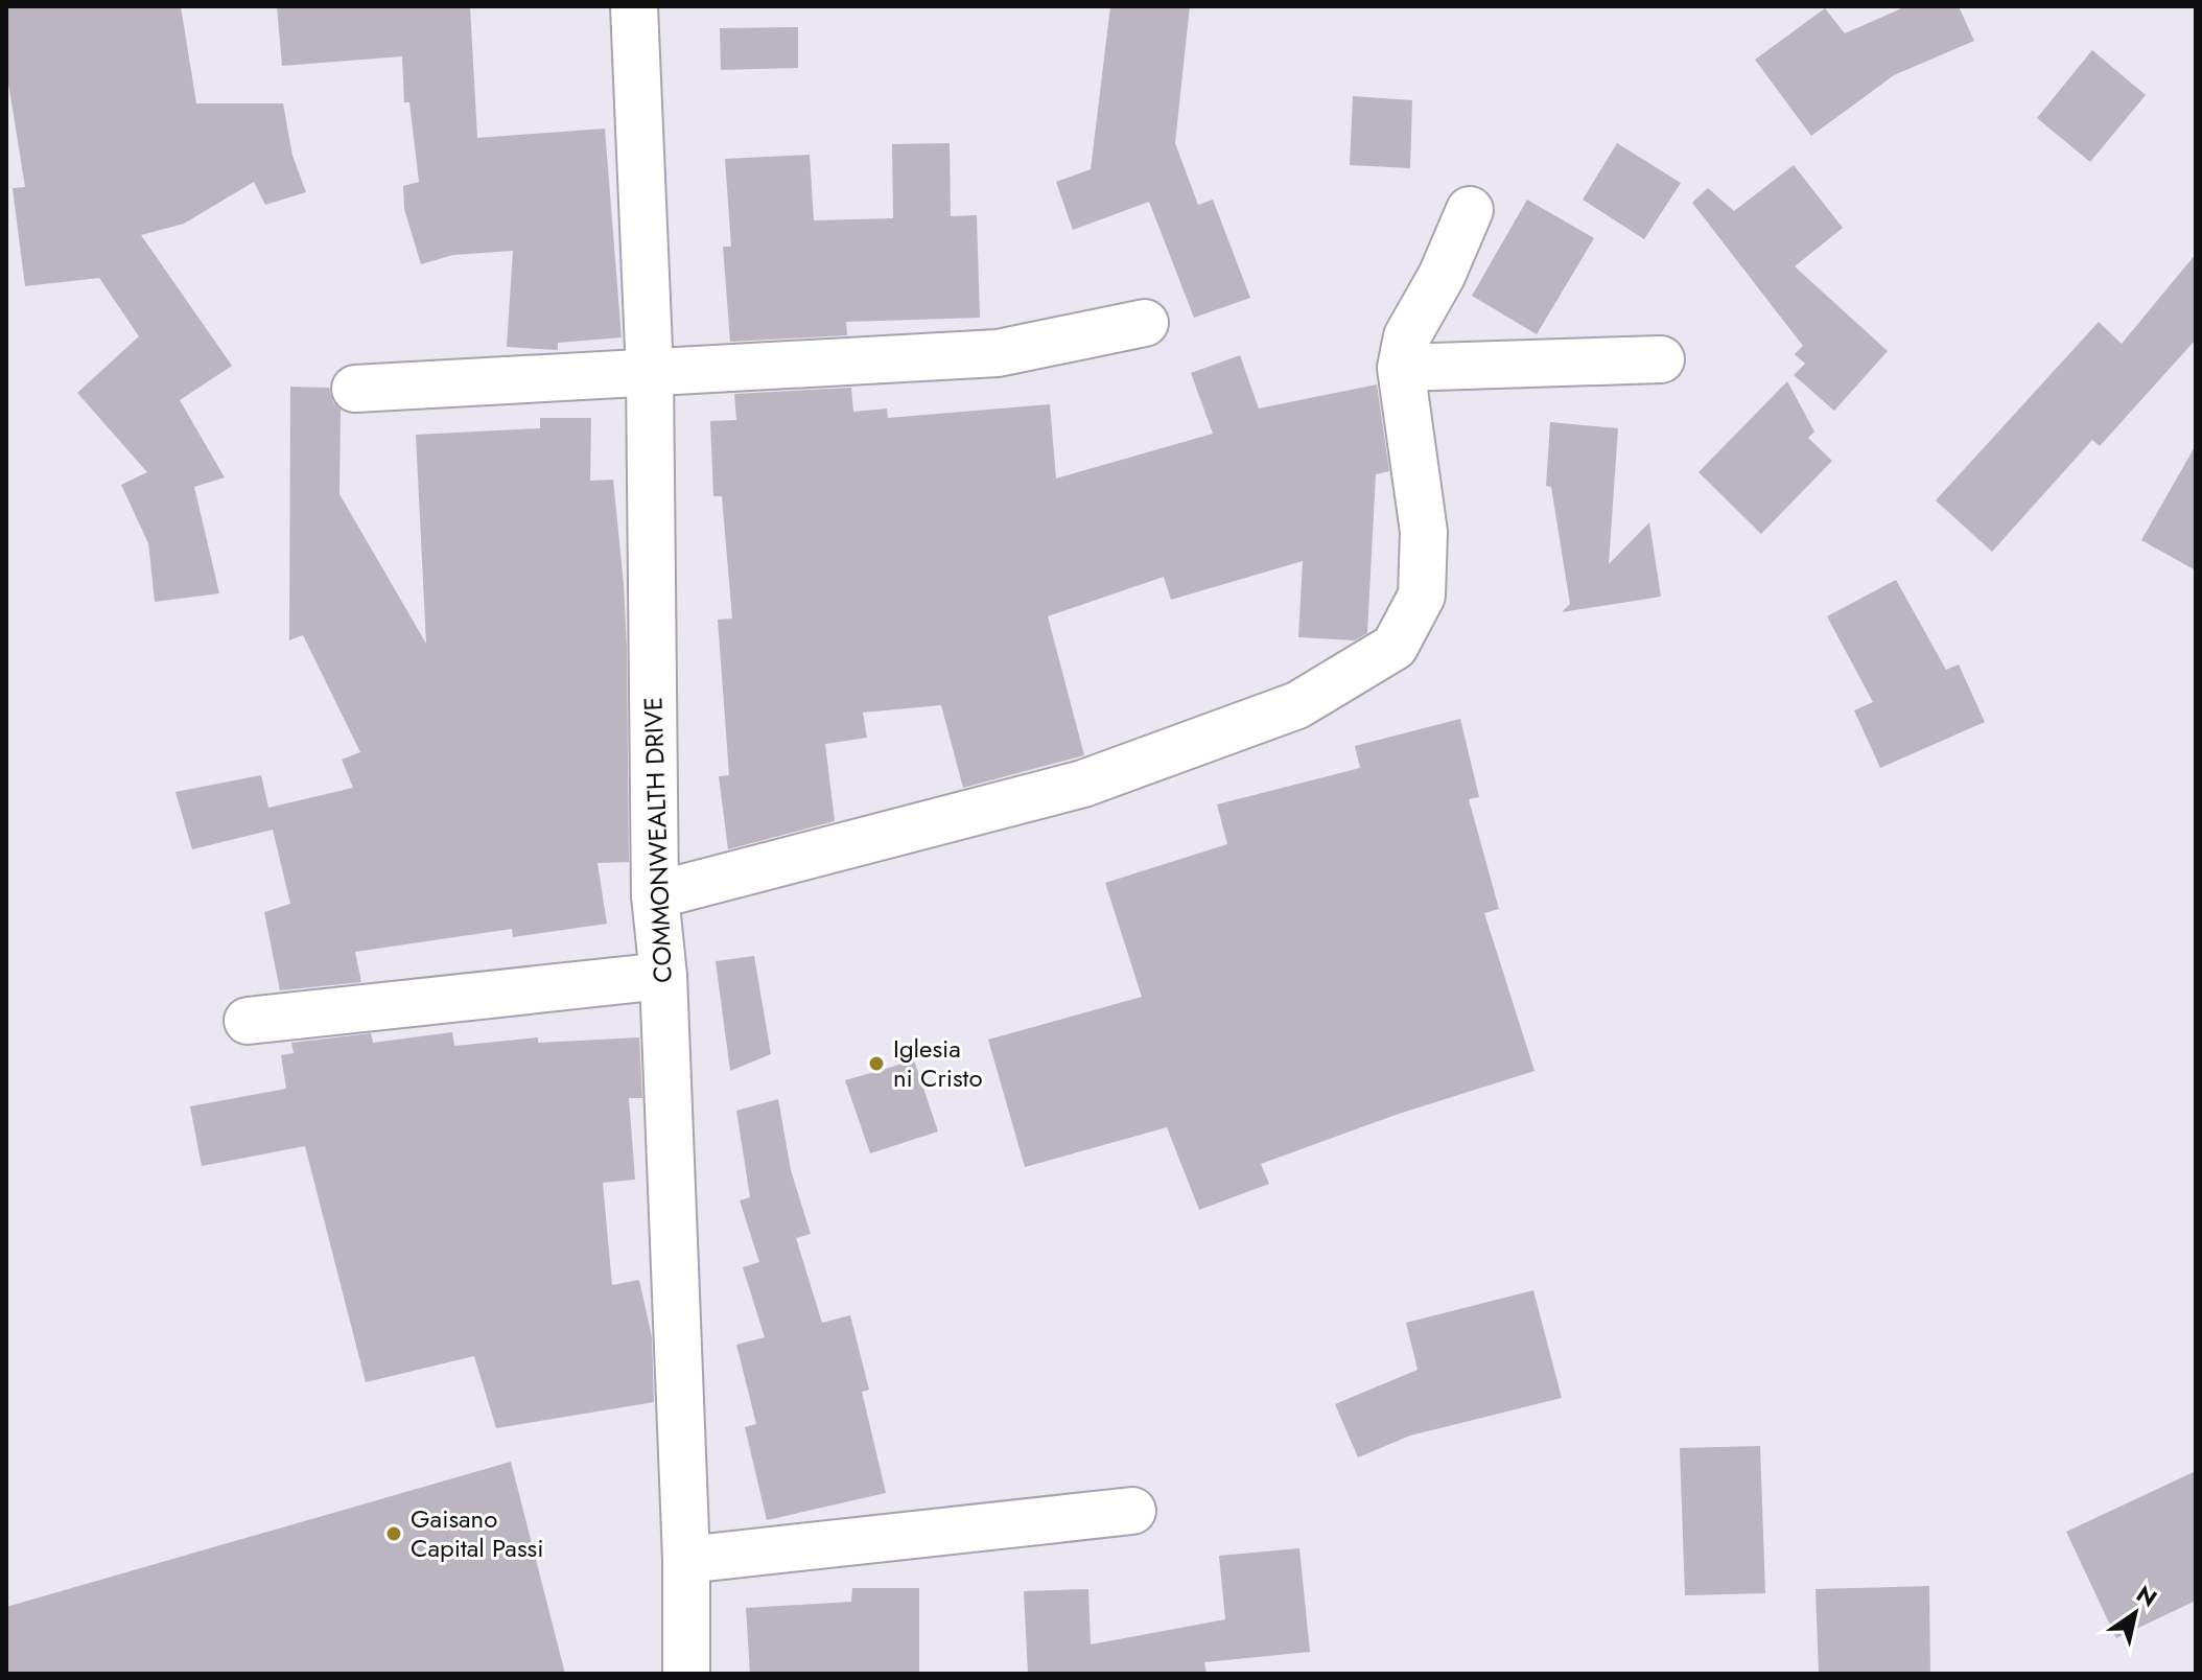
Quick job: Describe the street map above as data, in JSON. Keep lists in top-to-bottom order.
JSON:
{
  "streets": {
    "street": ["COMMONWEALTH DRIVE"]
  },
  "places": ["Iglesia ni Cristo", "Gaisano Capital Passi"],
  "north": "top right"
}
